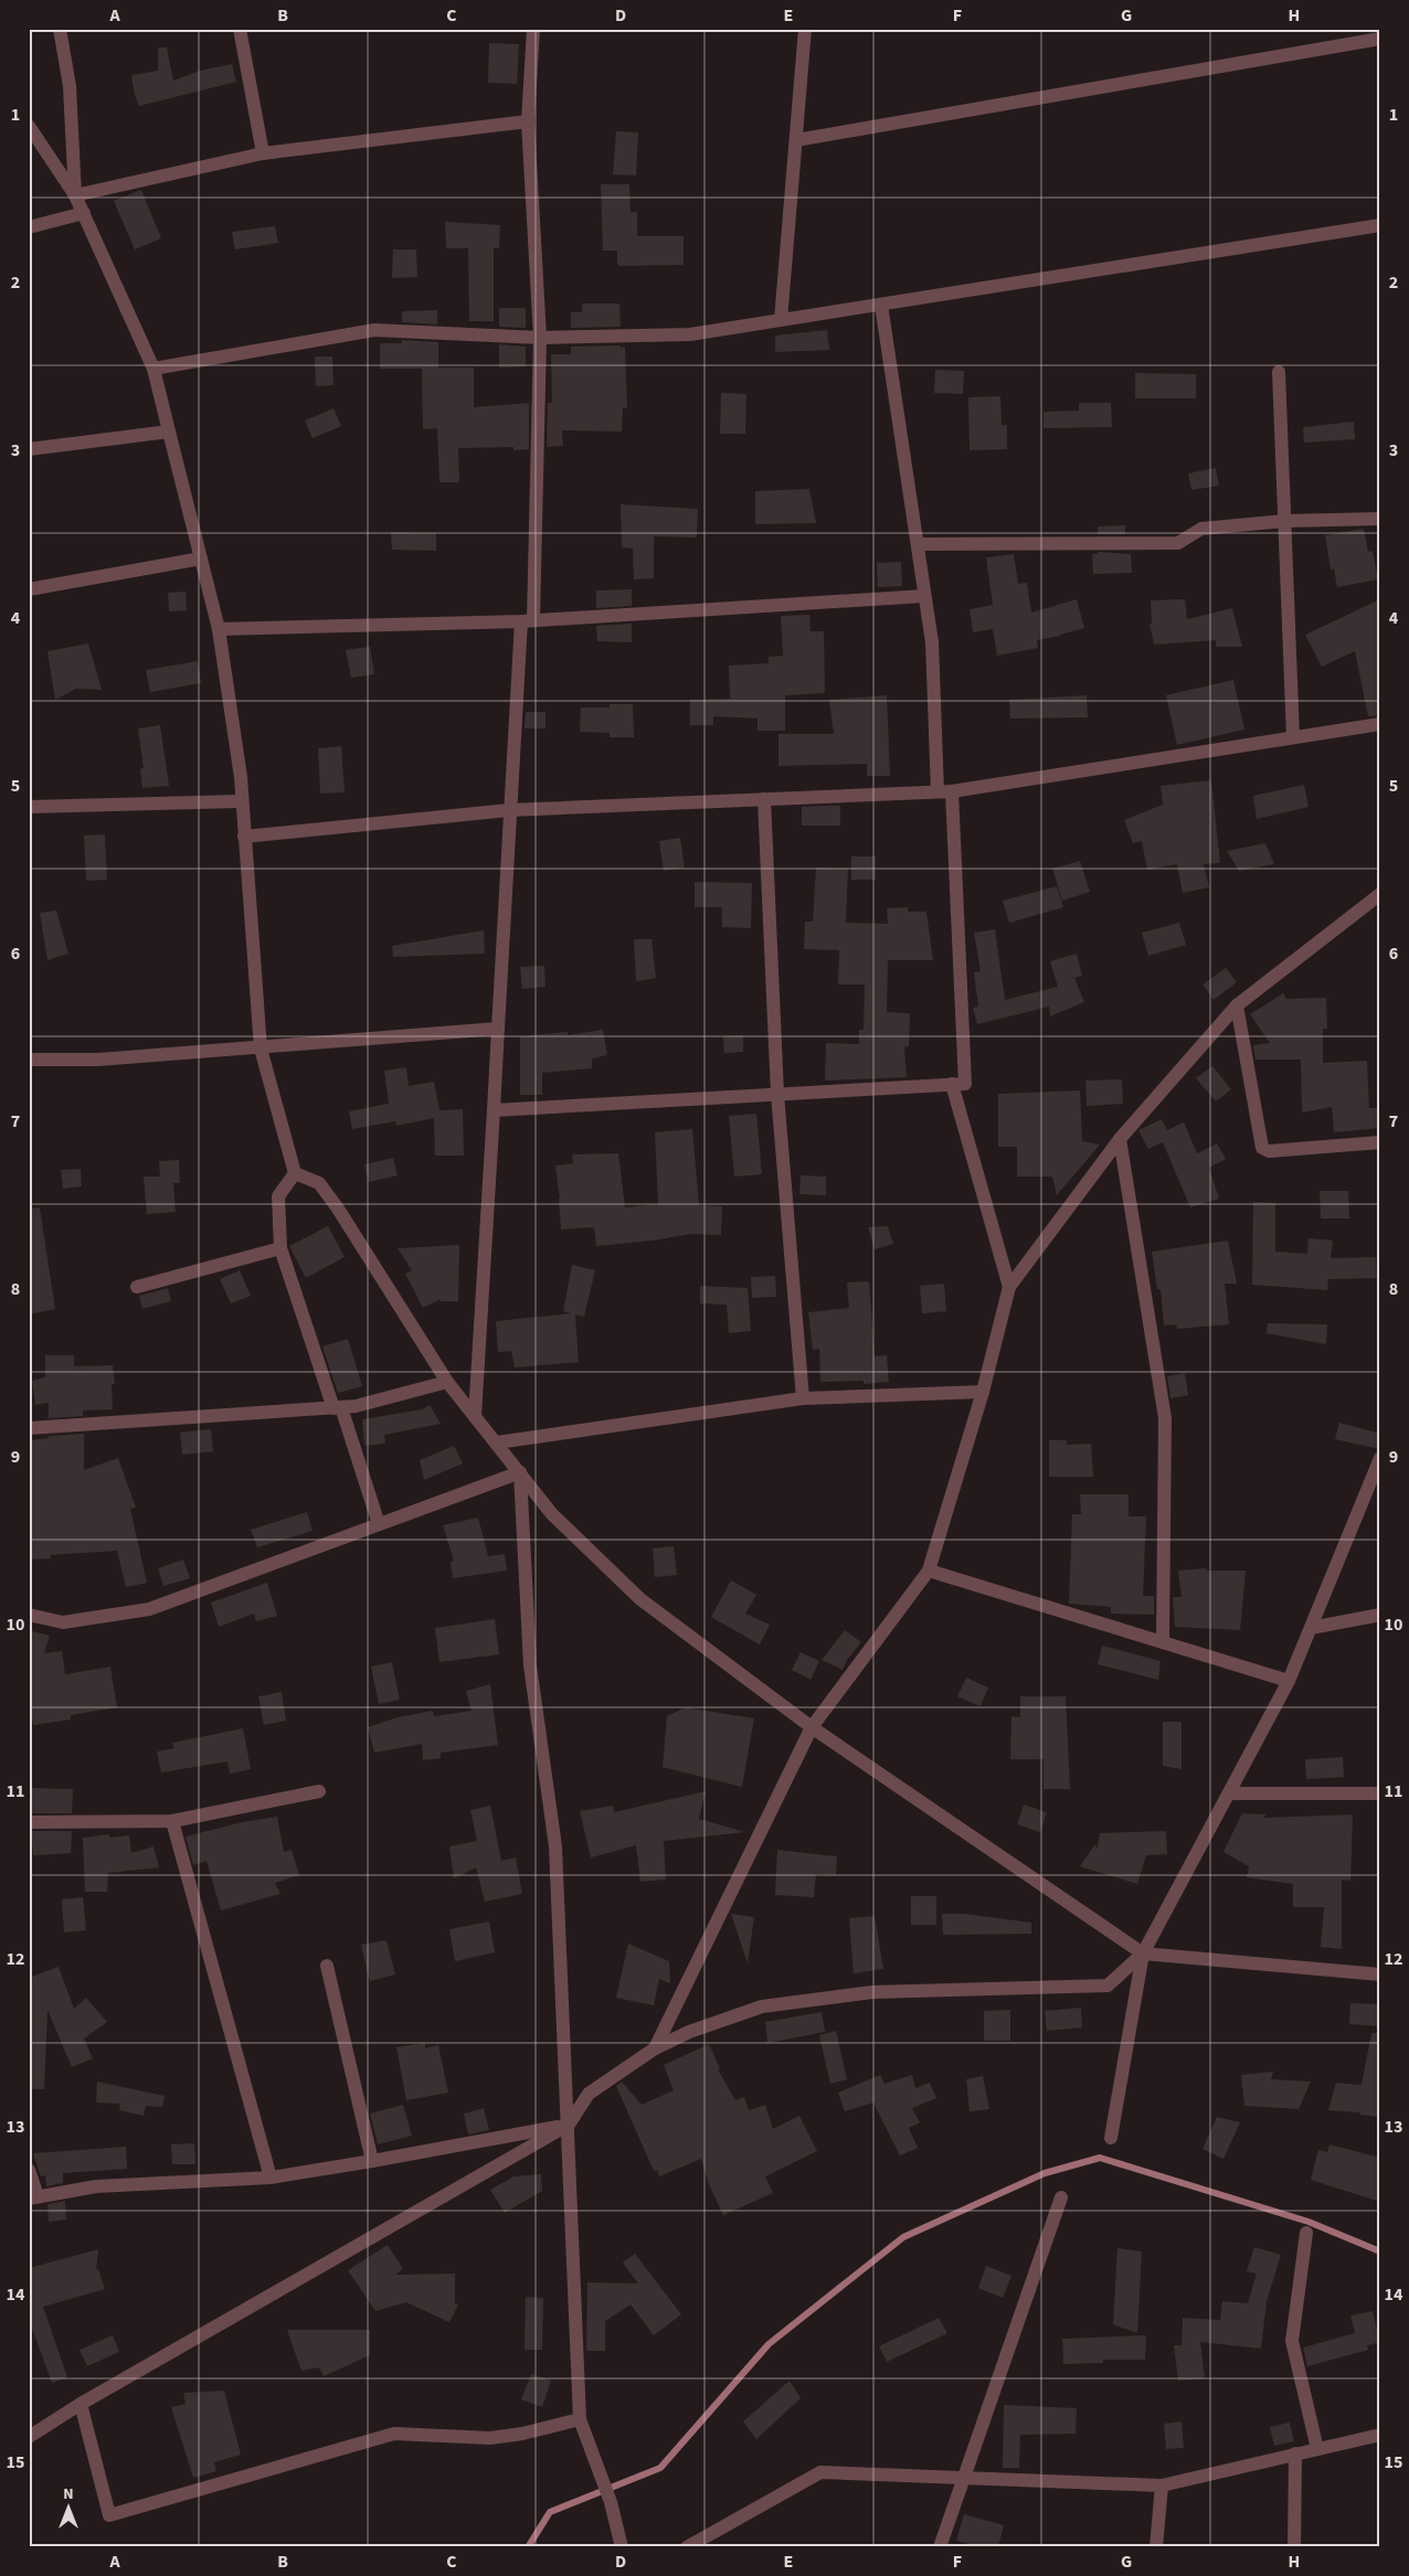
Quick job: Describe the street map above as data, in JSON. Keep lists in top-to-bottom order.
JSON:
{
  "north": "top",
  "grid": {
    "columns": [
      "A",
      "B",
      "C",
      "D",
      "E",
      "F",
      "G",
      "H"
    ],
    "rows": [
      "1",
      "2",
      "3",
      "4",
      "5",
      "6",
      "7",
      "8",
      "9",
      "10",
      "11",
      "12",
      "13",
      "14",
      "15"
    ]
  }
}
